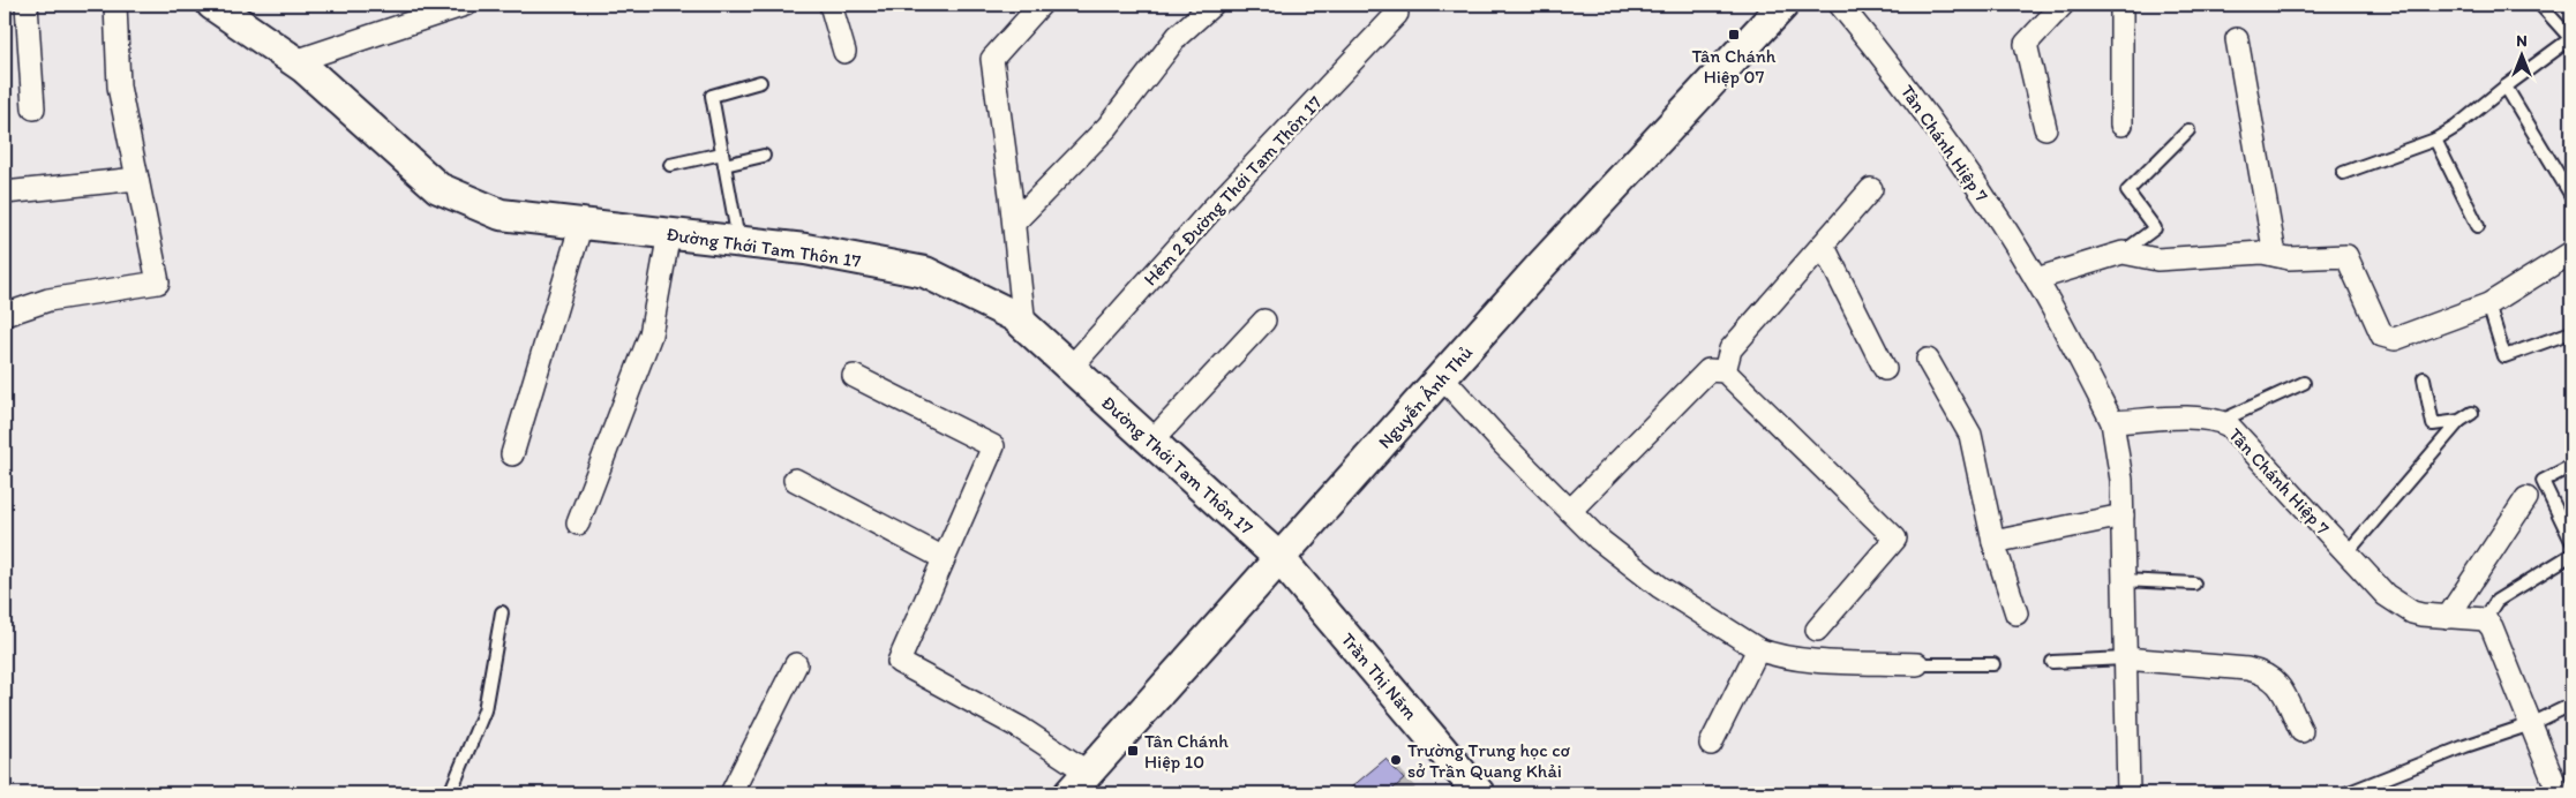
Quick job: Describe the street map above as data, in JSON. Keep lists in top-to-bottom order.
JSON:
{
  "streets": {
    "street": [
      "Tân Chánh Hiệp 7",
      "Hẻm 2 Đường Thới Tam Thôn 17",
      "Đường Thới Tam Thôn 17",
      "Nguyễn Ảnh Thủ",
      "Trần Thị Năm"
    ]
  },
  "crossings": [
    ["Hẻm 2 Đường Thới Tam Thôn 17", "Đường Thới Tam Thôn 17"],
    ["Đường Thới Tam Thôn 17", "Nguyễn Ảnh Thủ"],
    ["Đường Thới Tam Thôn 17", "Trần Thị Năm"],
    ["Nguyễn Ảnh Thủ", "Trần Thị Năm"]
  ],
  "places": {
    "transit": ["Tân Chánh Hiệp 07", "Tân Chánh Hiệp 10"],
    "other": ["Trường Trung học cơ sở Trần Quang Khải"]
  },
  "north": "top"
}
